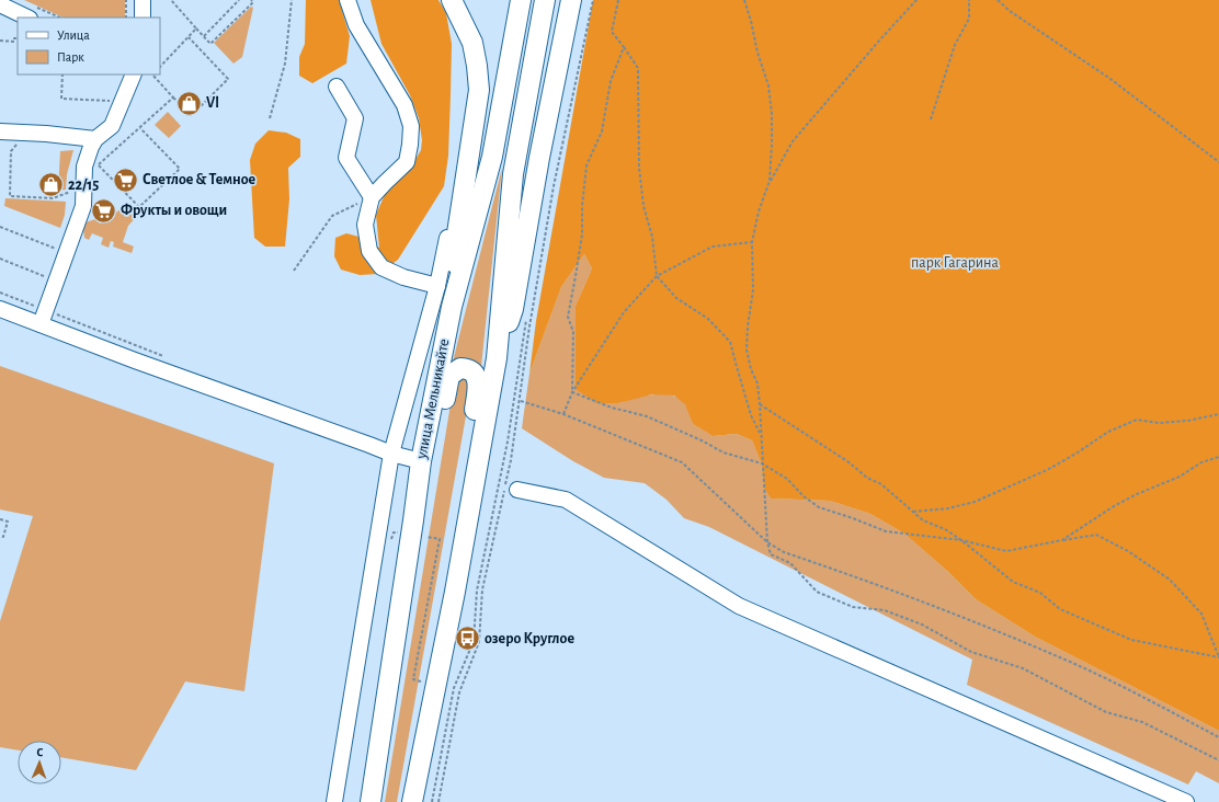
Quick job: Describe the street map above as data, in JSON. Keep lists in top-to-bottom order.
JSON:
{
  "streets": {
    "main road": ["улица Мельникайте"]
  },
  "parks": ["парк Гагарина"],
  "places": {
    "shop": ["Vl", "22/15"],
    "supermarket": ["Светлое & Темное", "Фрукты и овощи"],
    "bus stop": ["озеро Круглое"]
  },
  "legend": ["Улица", "Парк"],
  "north": "top"
}
